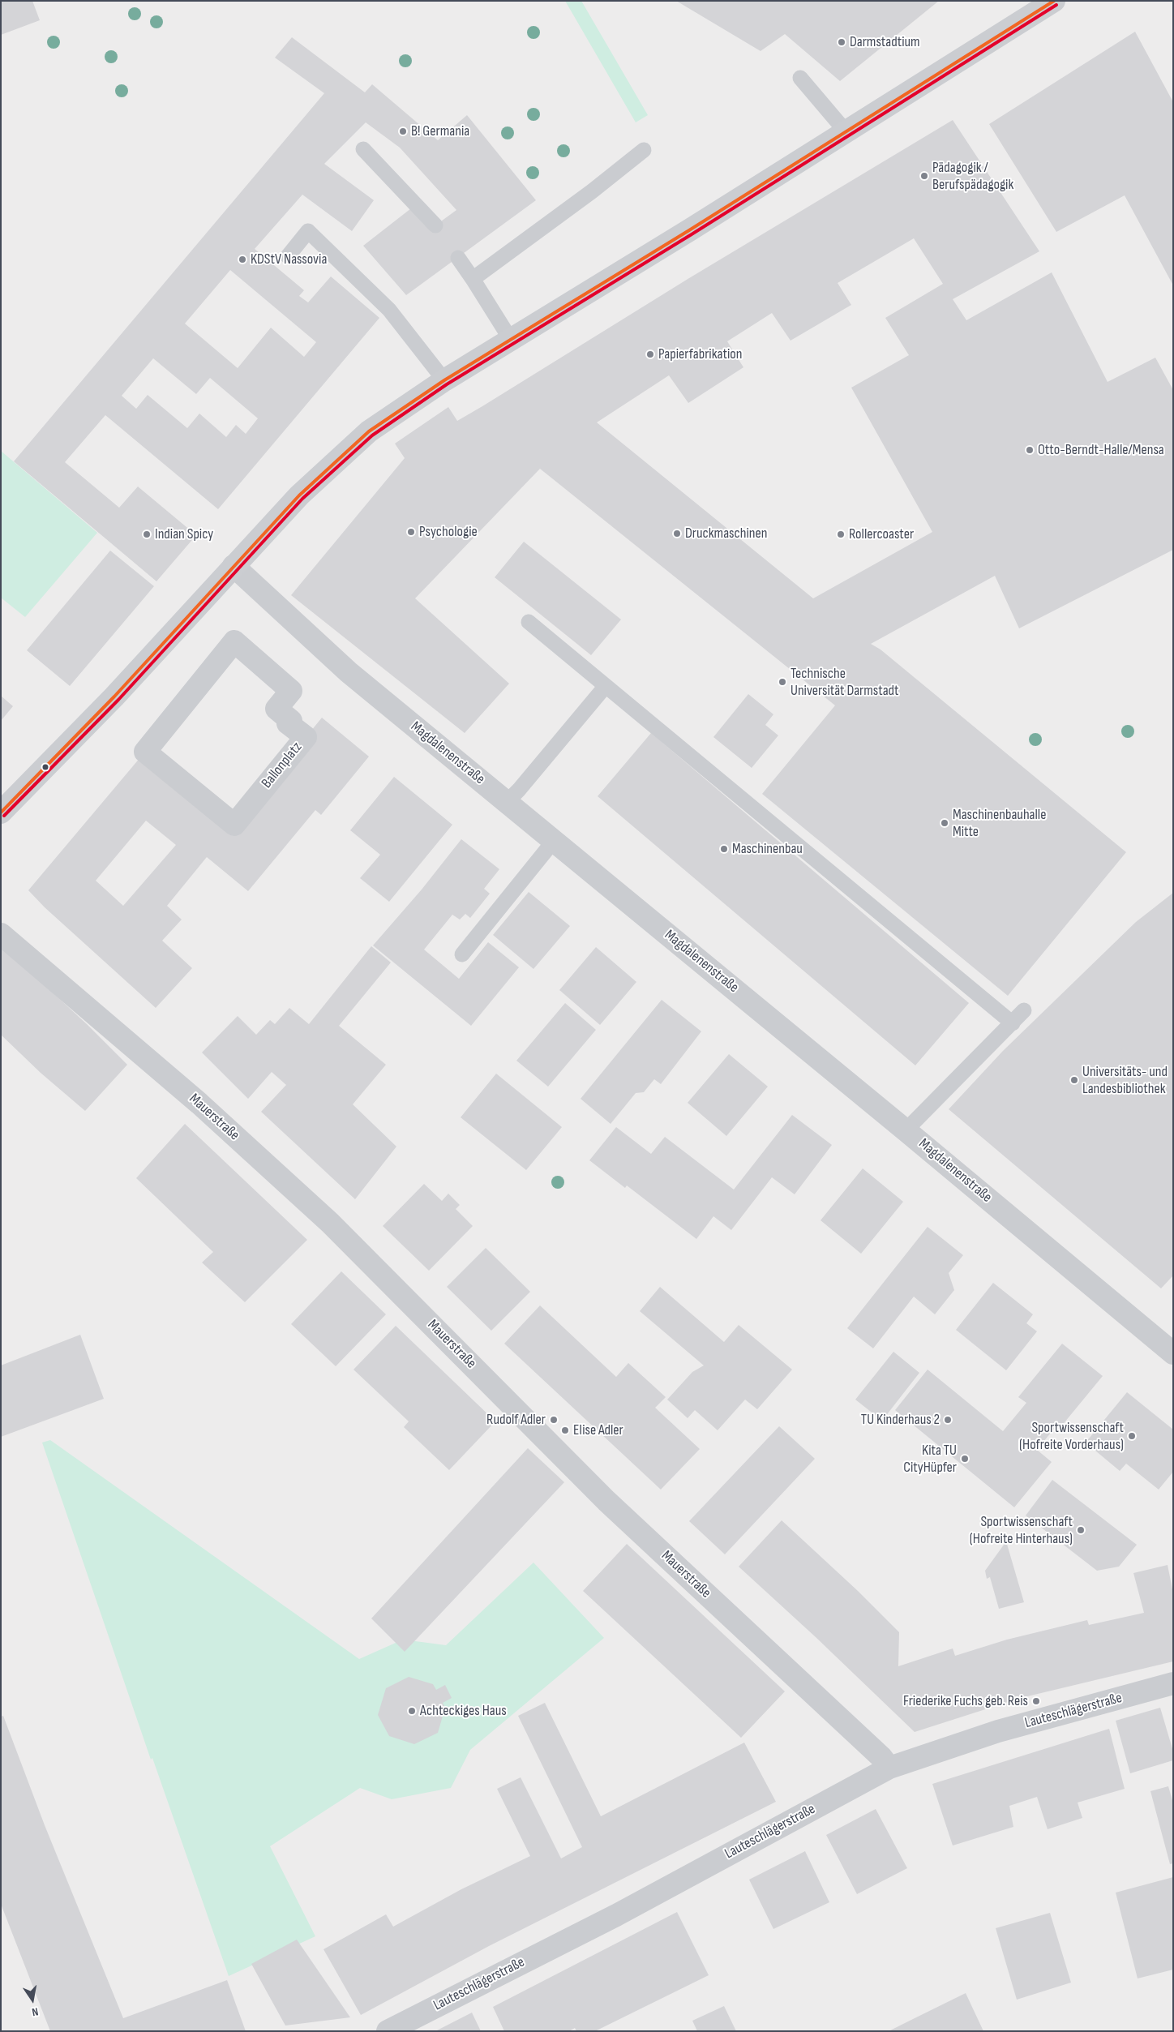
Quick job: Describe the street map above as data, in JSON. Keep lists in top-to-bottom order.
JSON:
{
  "streets": {
    "street": [
      "Magdalenenstraße",
      "Ballonplatz",
      "Mauerstraße",
      "Lauteschlägerstraße"
    ]
  },
  "crossings": [
    ["Mauerstraße", "Lauteschlägerstraße"]
  ],
  "places": [
    "Darmstadtium",
    "B! Germania",
    "Pädagogik / Berufspädagogik",
    "KDStV Nassovia",
    "Papierfabrikation",
    "Otto-Berndt-Halle/Mensa",
    "Psychologie",
    "Druckmaschinen",
    "Indian Spicy",
    "Rollercoaster",
    "Technische Universität Darmstadt",
    "Maschinenbauhalle Mitte",
    "Maschinenbau",
    "Universitäts- und Landesbibliothek",
    "Rudolf Adler",
    "TU Kinderhaus 2",
    "Elise Adler",
    "Sportwissenschaft (Hofreite Vorderhaus)",
    "Kita TU CityHüpfer",
    "Sportwissenschaft (Hofreite Hinterhaus)",
    "Friederike Fuchs geb. Reis",
    "Achteckiges Haus"
  ],
  "north": "bottom"
}
